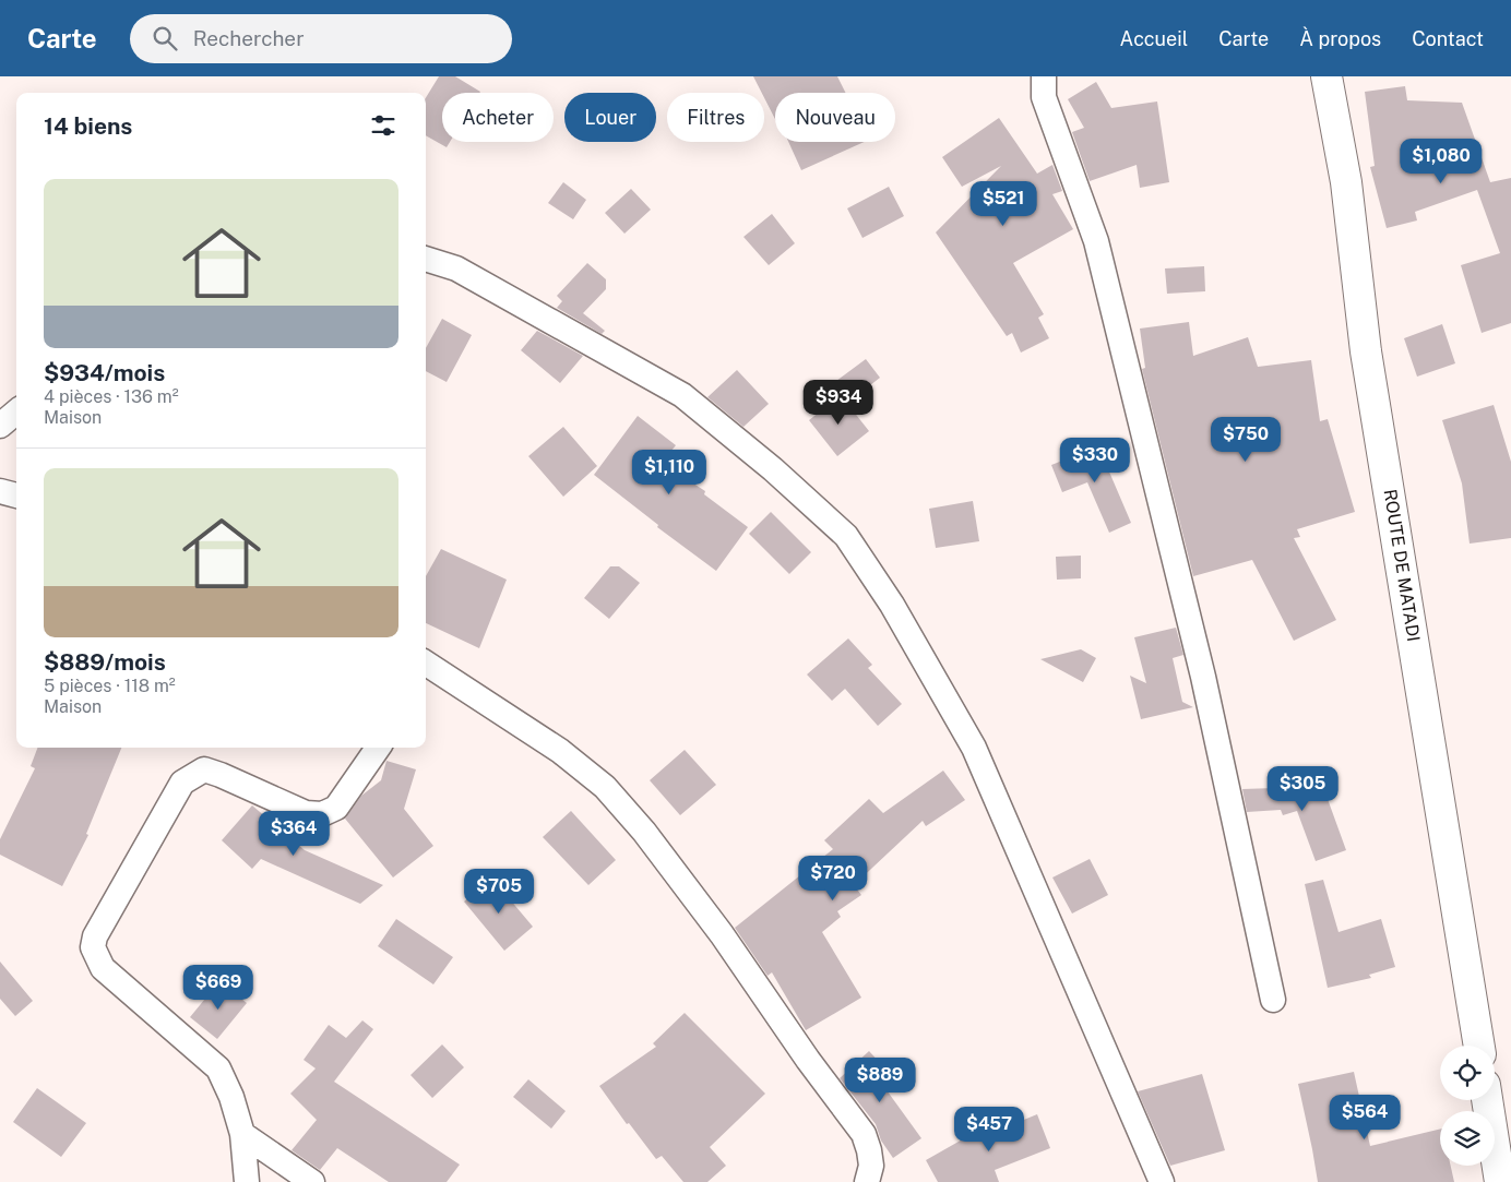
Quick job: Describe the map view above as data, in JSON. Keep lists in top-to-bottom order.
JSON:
{
  "streets": {
    "highway": ["ROUTE DE MATADI"]
  },
  "page": {
    "header": "Carte",
    "search": "Rechercher",
    "nav": [
      "Accueil",
      "Carte",
      "À propos",
      "Contact"
    ],
    "chip": [
      "Acheter",
      "Louer",
      "Filtres",
      "Nouveau"
    ],
    "heading": "14 biens",
    "price": [
      "$1,080",
      "$521",
      "$934",
      "$750",
      "$330",
      "$1,110",
      "$305",
      "$364",
      "$720",
      "$705",
      "$669",
      "$889",
      "$564",
      "$457"
    ],
    "list": [
      {
        "name": "$934/mois",
        "note": "4 pièces · 136 m² · Maison"
      },
      {
        "name": "$889/mois",
        "note": "5 pièces · 118 m² · Maison"
      }
    ]
  }
}
